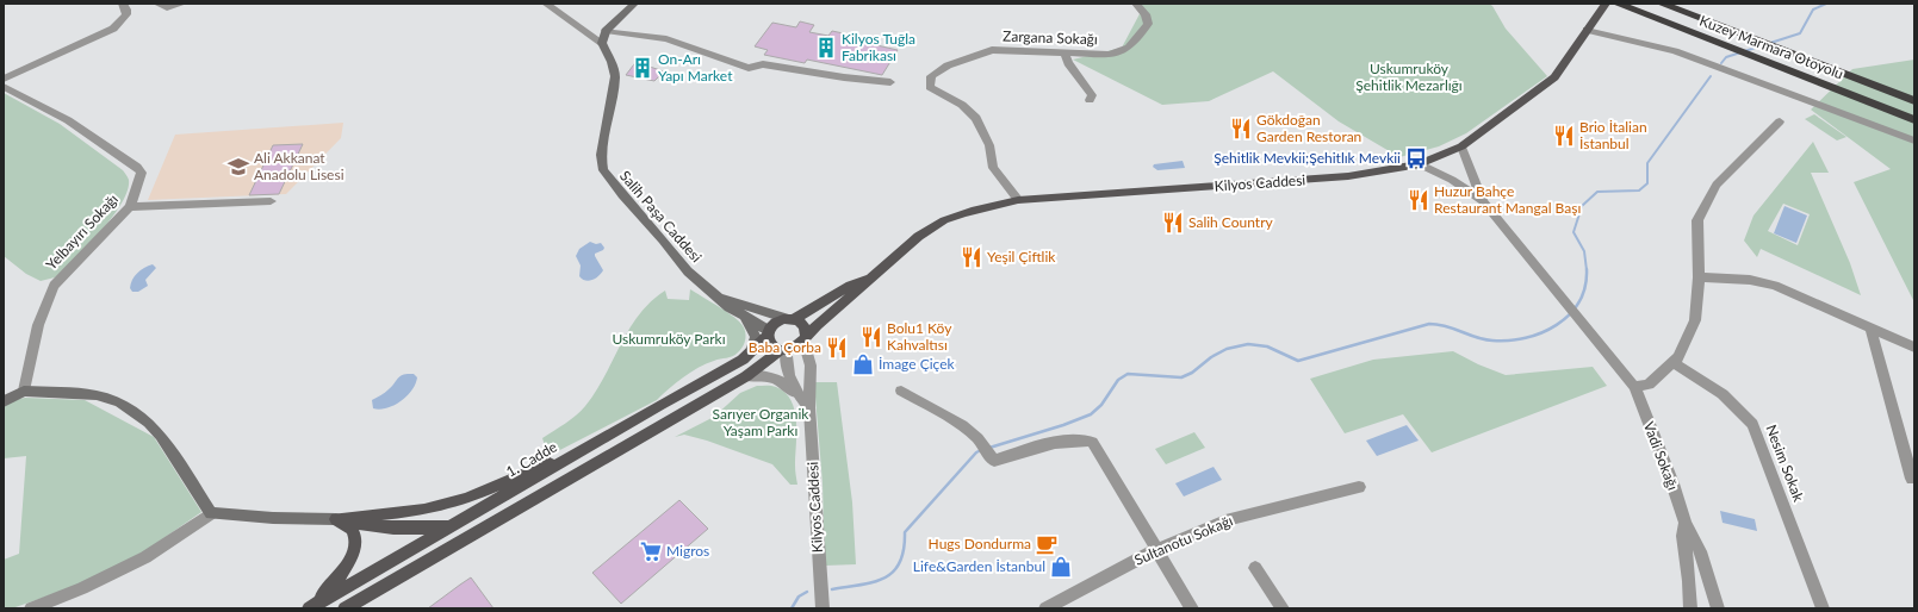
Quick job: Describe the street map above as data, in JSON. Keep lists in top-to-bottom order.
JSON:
{
  "streets": {
    "highway": ["Kuzey Marmara Otoyolu"],
    "main road": ["Kilyos Caddesi", "Salih Paşa Caddesi", "1. Cadde"],
    "street": [
      "Zargana Sokağı",
      "Yelbayırı Sokağı",
      "Vadi Sokağı",
      "Nesim Sokak",
      "Sultanotu Sokağı"
    ]
  },
  "crossings": [
    ["Zargana Sokağı", "Kilyos Caddesi"],
    ["Kilyos Caddesi", "1. Cadde"]
  ],
  "parks": ["Uskumruköy Şehitlik Mezarlığı", "Uskumruköy Parkı", "Sarıyer Organik Yaşam Parkı"],
  "places": {
    "building": ["Kilyos Tuğla Fabrikası", "On-Arı Yapı Market"],
    "restaurant": [
      "Gökdoğan Garden Restoran",
      "Brio İtalian İstanbul",
      "Huzur Bahçe Restaurant Mangal Başı",
      "Salih Country",
      "Yeşil Çiftlik",
      "Bolu1 Köy Kahvaltısı",
      "Baba Çorba"
    ],
    "bus stop": ["Şehitlik Mevkii;Şehitlık Mevkii"],
    "school or university": ["Ali Akkanat Anadolu Lisesi"],
    "shop": ["İmage Çiçek", "Life&Garden İstanbul"],
    "cafe": ["Hugs Dondurma"],
    "supermarket": ["Migros"]
  }
}
